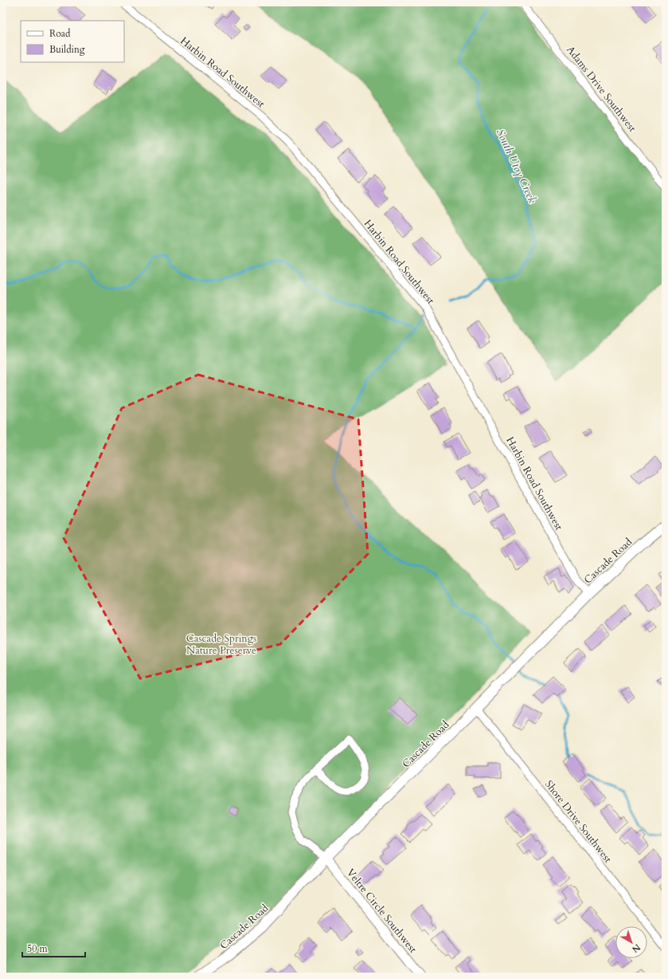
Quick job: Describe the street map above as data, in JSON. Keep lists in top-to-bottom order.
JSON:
{
  "streets": {
    "main road": ["Cascade Road"],
    "street": [
      "Harbin Road Southwest",
      "Adams Drive Southwest",
      "Shore Drive Southwest",
      "Veltre Circle Southwest"
    ]
  },
  "crossings": [
    ["Harbin Road Southwest", "Cascade Road"],
    ["Cascade Road", "Shore Drive Southwest"],
    ["Cascade Road", "Veltre Circle Southwest"]
  ],
  "water": ["South Utoy Creek"],
  "parks": ["Cascade Springs Nature Preserve"],
  "legend": ["Road", "Building"],
  "scale_bar": "50 m",
  "north": "bottom right"
}
